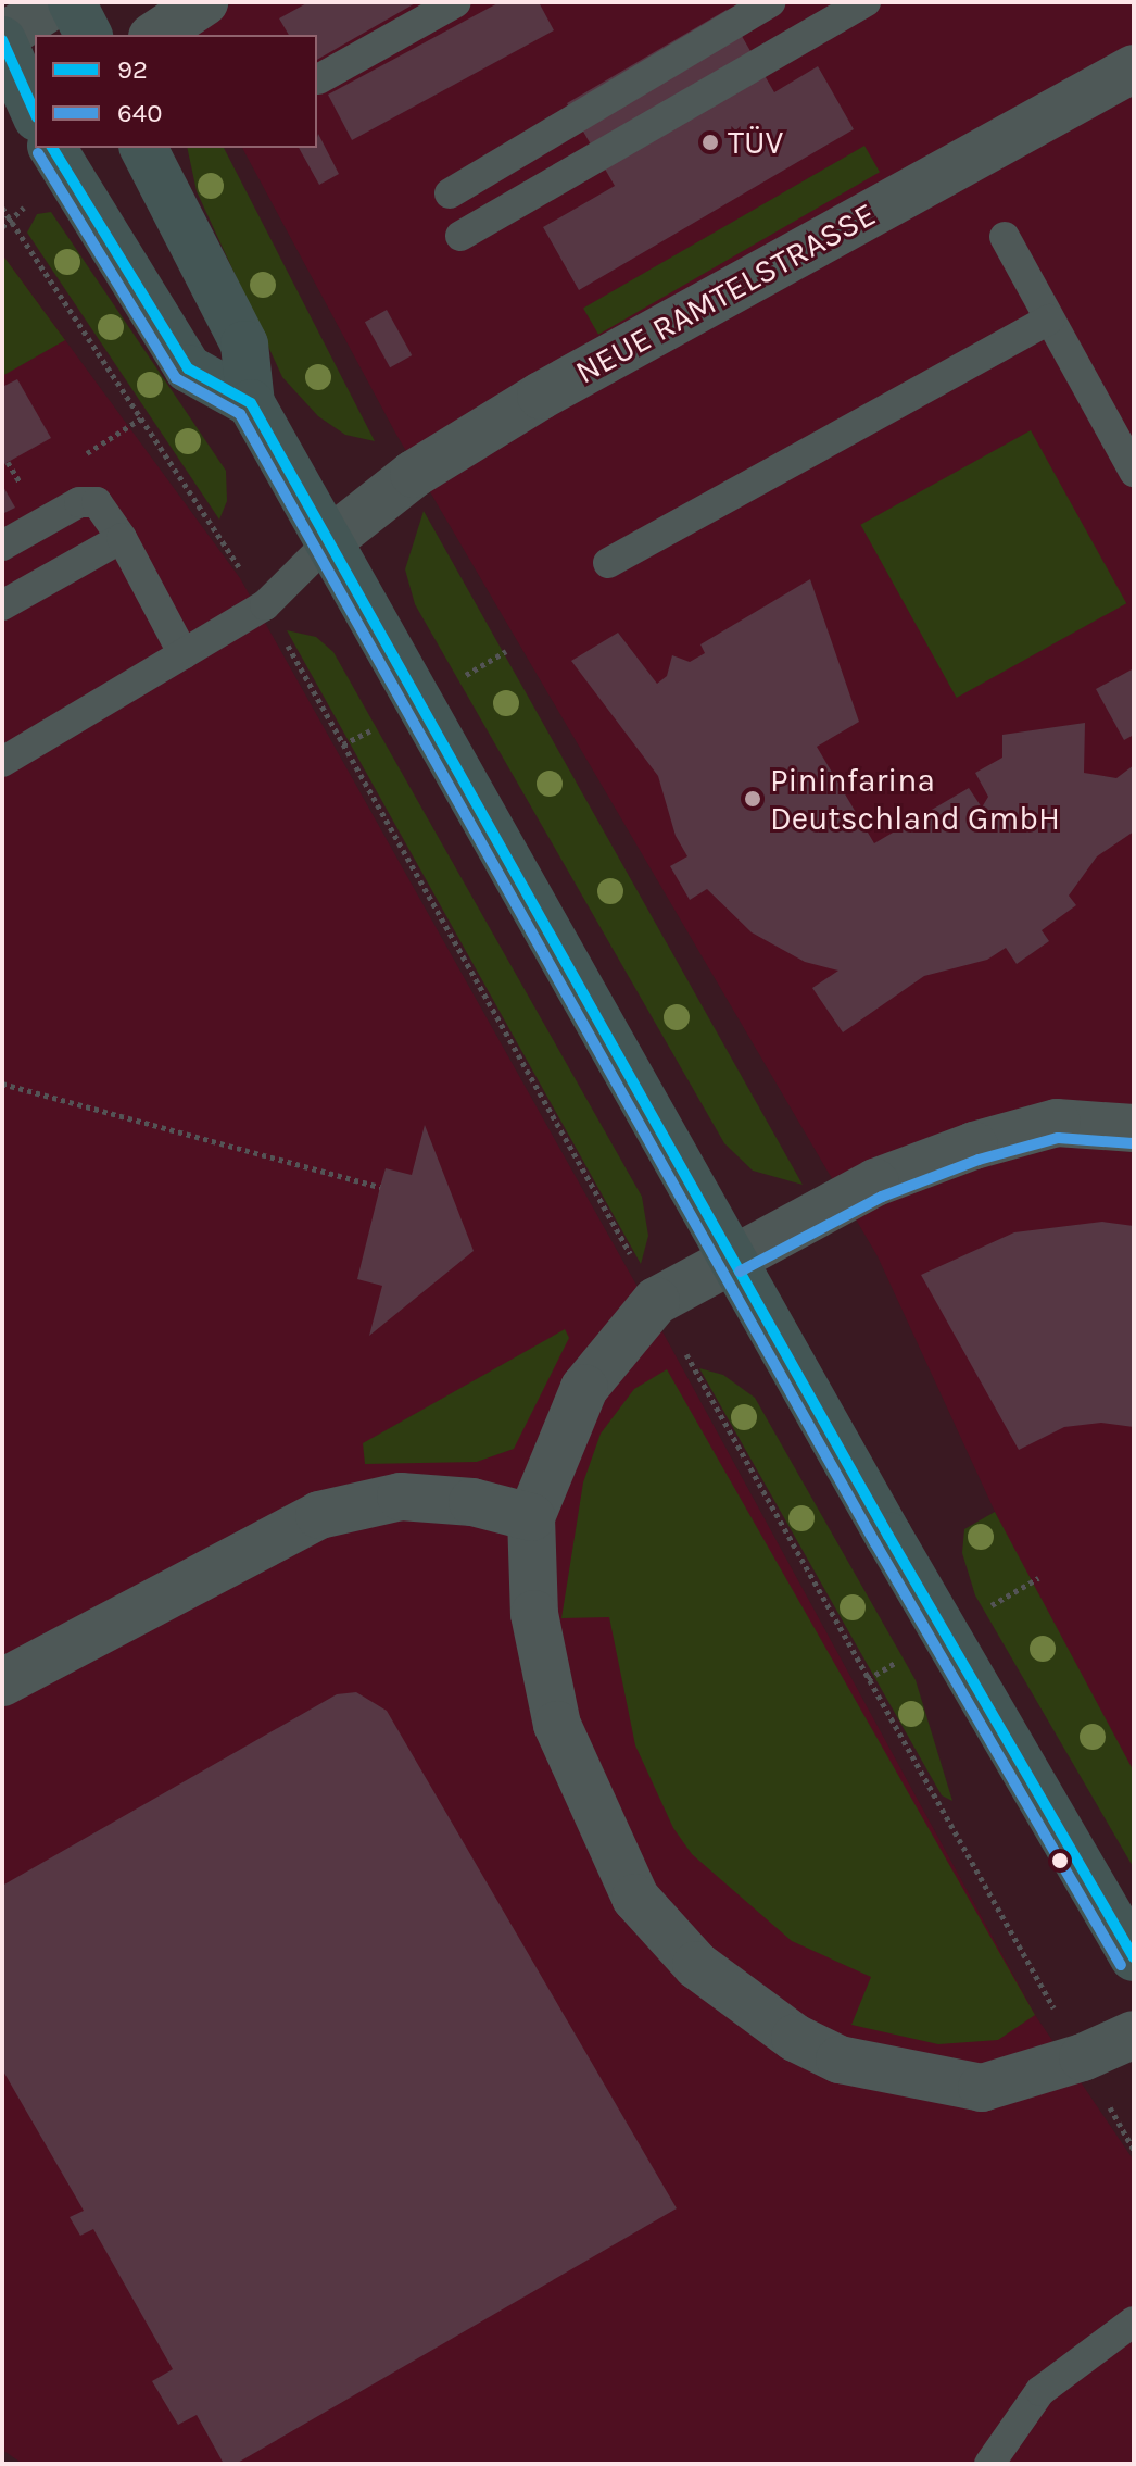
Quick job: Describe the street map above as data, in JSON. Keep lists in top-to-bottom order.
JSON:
{
  "streets": {
    "street": ["NEUE RAMTELSTRASSE"]
  },
  "places": ["TÜV", "Pininfarina Deutschland GmbH"],
  "lines": ["transit line 92", "transit line 640"],
  "legend": ["92", "640"]
}
